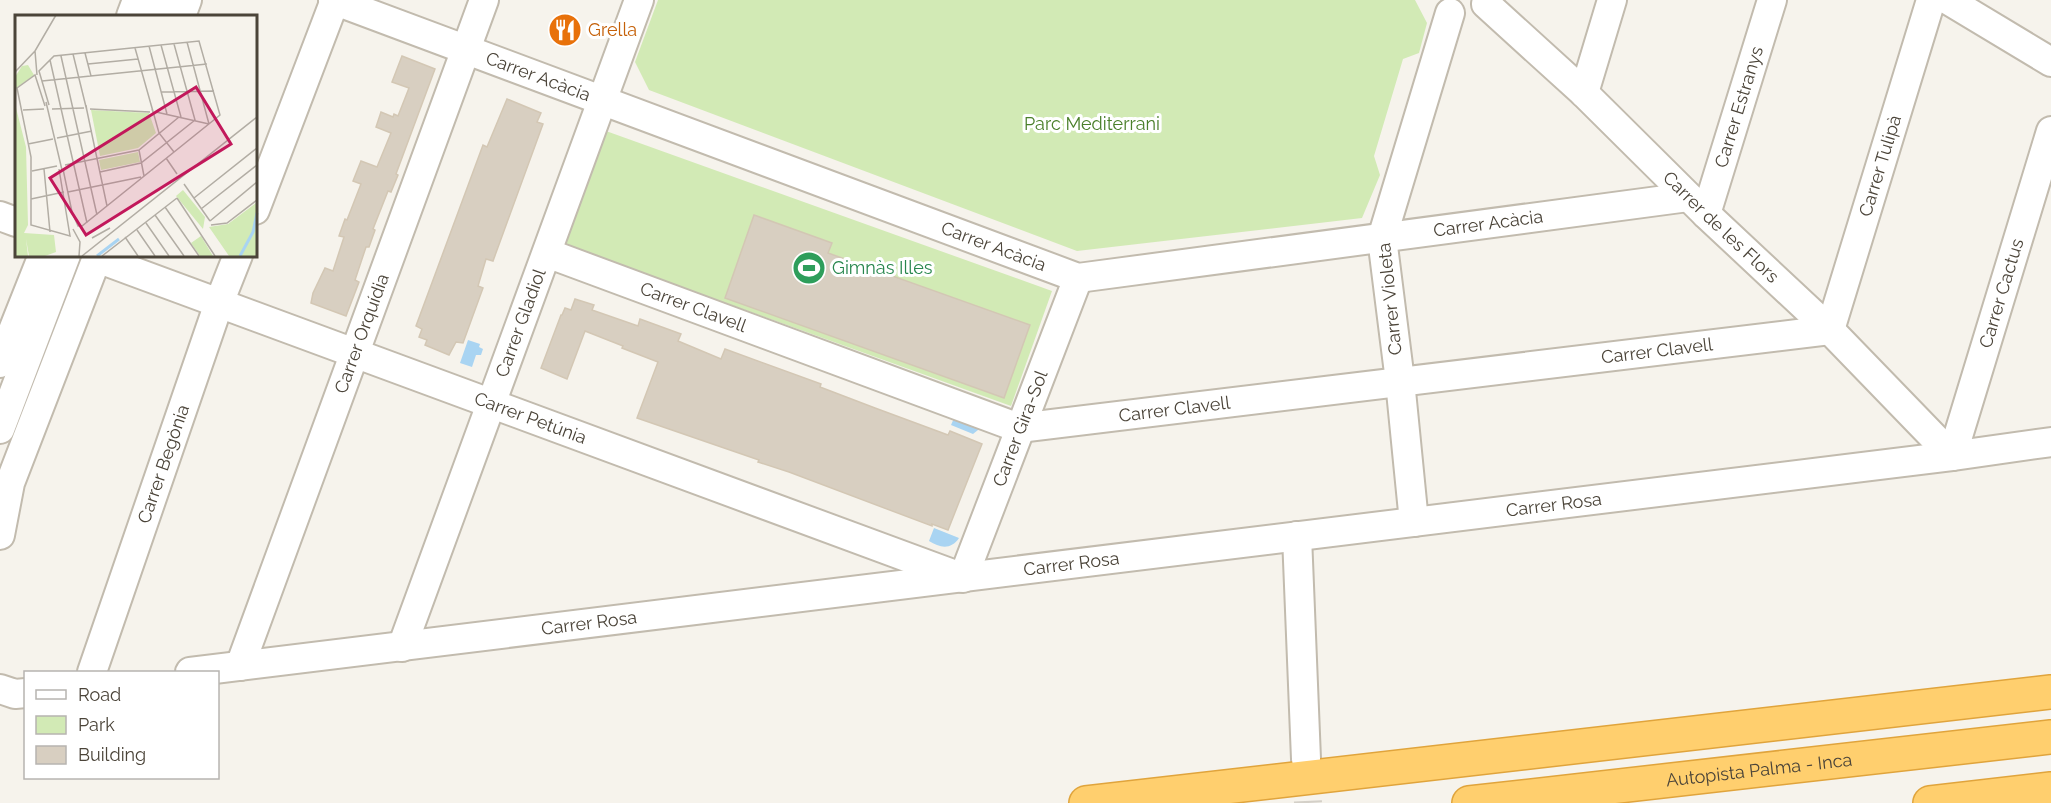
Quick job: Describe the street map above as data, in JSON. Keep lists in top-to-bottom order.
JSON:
{
  "streets": {
    "highway": ["Autopista Palma - Inca"],
    "street": [
      "Carrer Acàcia",
      "Carrer Estranys",
      "Carrer Tulipà",
      "Carrer de les Flors",
      "Carrer Cactus",
      "Carrer Violeta",
      "Carrer Clavell",
      "Carrer Gladiol",
      "Carrer Orquídia",
      "Carrer Petúnia",
      "Carrer Gira-Sol",
      "Carrer Begònia",
      "Carrer Rosa"
    ]
  },
  "crossings": [
    ["Carrer Acàcia", "Carrer Estranys"],
    ["Carrer Acàcia", "Carrer de les Flors"],
    ["Carrer Acàcia", "Carrer Violeta"],
    ["Carrer Acàcia", "Carrer Gladiol"],
    ["Carrer Acàcia", "Carrer Orquídia"],
    ["Carrer Acàcia", "Carrer Gira-Sol"],
    ["Carrer Estranys", "Carrer de les Flors"],
    ["Carrer Tulipà", "Carrer de les Flors"],
    ["Carrer Tulipà", "Carrer Clavell"],
    ["Carrer de les Flors", "Carrer Cactus"],
    ["Carrer de les Flors", "Carrer Clavell"],
    ["Carrer de les Flors", "Carrer Rosa"],
    ["Carrer Cactus", "Carrer Rosa"],
    ["Carrer Violeta", "Carrer Clavell"],
    ["Carrer Violeta", "Carrer Rosa"],
    ["Carrer Clavell", "Carrer Gladiol"],
    ["Carrer Clavell", "Carrer Gira-Sol"],
    ["Carrer Gladiol", "Carrer Petúnia"],
    ["Carrer Gladiol", "Carrer Rosa"],
    ["Carrer Orquídia", "Carrer Petúnia"],
    ["Carrer Orquídia", "Carrer Rosa"],
    ["Carrer Petúnia", "Carrer Gira-Sol"],
    ["Carrer Petúnia", "Carrer Begònia"],
    ["Carrer Petúnia", "Carrer Rosa"],
    ["Carrer Gira-Sol", "Carrer Rosa"]
  ],
  "parks": ["Parc Mediterrani"],
  "places": {
    "restaurant": ["Grella"],
    "sports": ["Gimnàs Illes"]
  },
  "legend": ["Road", "Park", "Building"]
}
